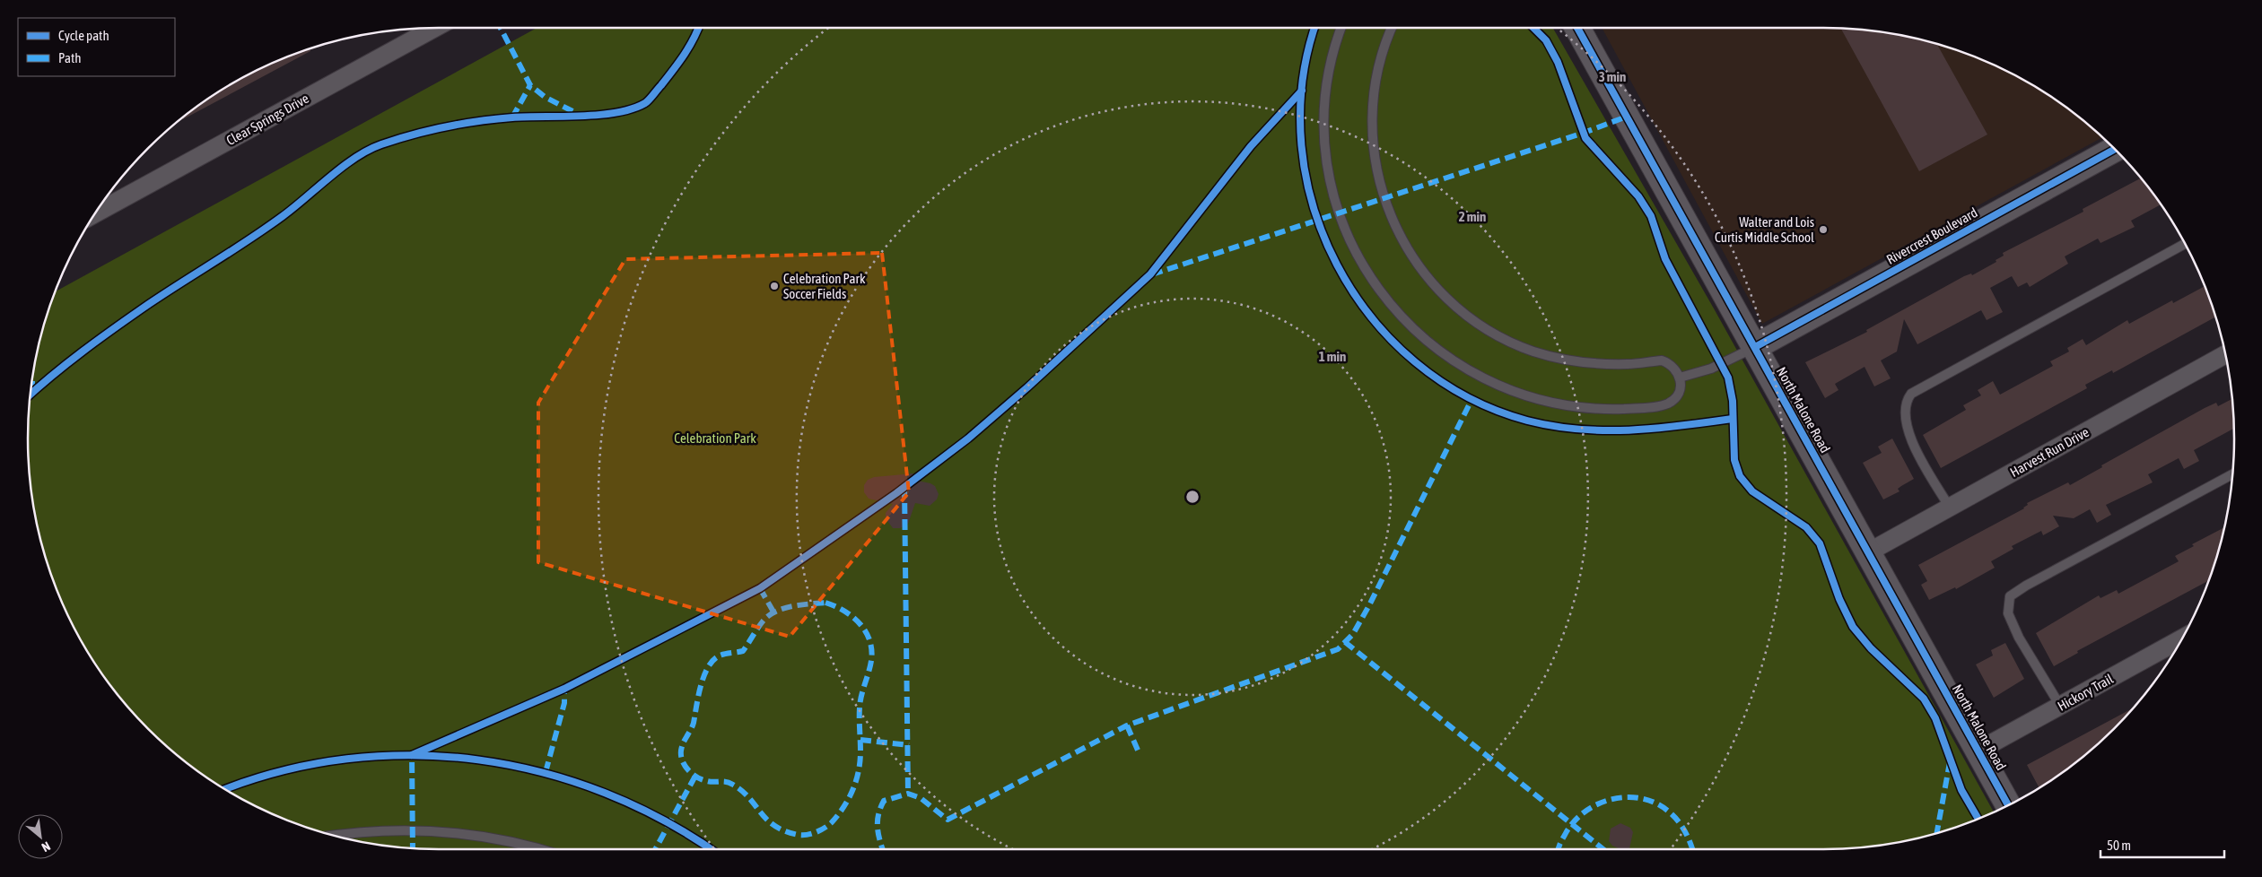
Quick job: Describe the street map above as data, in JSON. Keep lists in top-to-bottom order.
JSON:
{
  "streets": {
    "street": [
      "Clear Springs Drive",
      "Rivercrest Boulevard",
      "North Malone Road",
      "Harvest Run Drive",
      "Hickory Trail"
    ]
  },
  "crossings": [
    ["Rivercrest Boulevard", "North Malone Road"],
    ["North Malone Road", "Harvest Run Drive"],
    ["North Malone Road", "Hickory Trail"]
  ],
  "parks": ["Celebration Park"],
  "places": ["Walter and Lois Curtis Middle School", "Celebration Park Soccer Fields"],
  "legend": ["Cycle path", "Path"],
  "scale_bar": "50 m",
  "north": "bottom right",
  "rings": ["3 min", "2 min", "1 min"]
}
